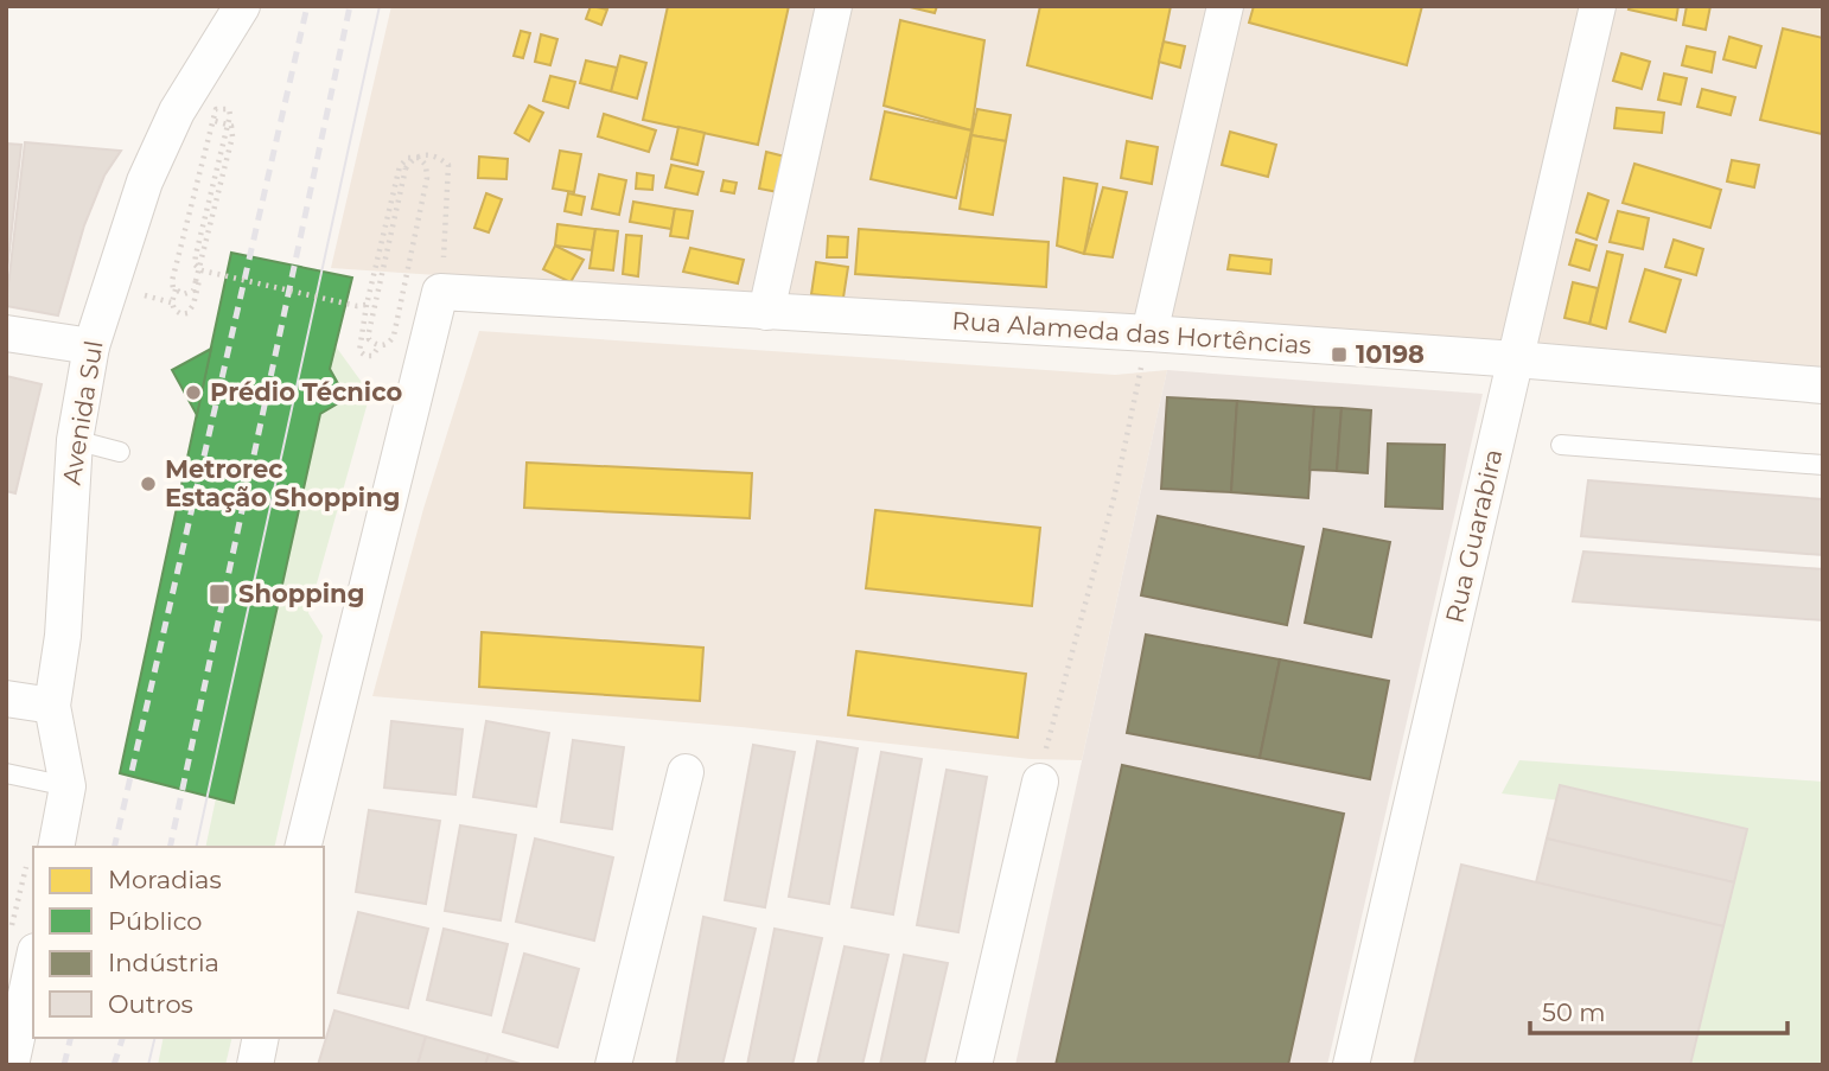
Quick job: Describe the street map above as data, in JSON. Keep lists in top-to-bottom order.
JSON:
{
  "streets": {
    "street": ["Rua Alameda das Hortências", "Avenida Sul", "Rua Guarabira"]
  },
  "crossings": [
    ["Rua Alameda das Hortências", "Rua Guarabira"]
  ],
  "places": {
    "transit": ["10198", "Shopping"],
    "other": ["Prédio Técnico", "Metrorec Estação Shopping"]
  },
  "legend": [
    "Moradias",
    "Público",
    "Indústria",
    "Outros"
  ],
  "scale_bar": "50 m"
}
